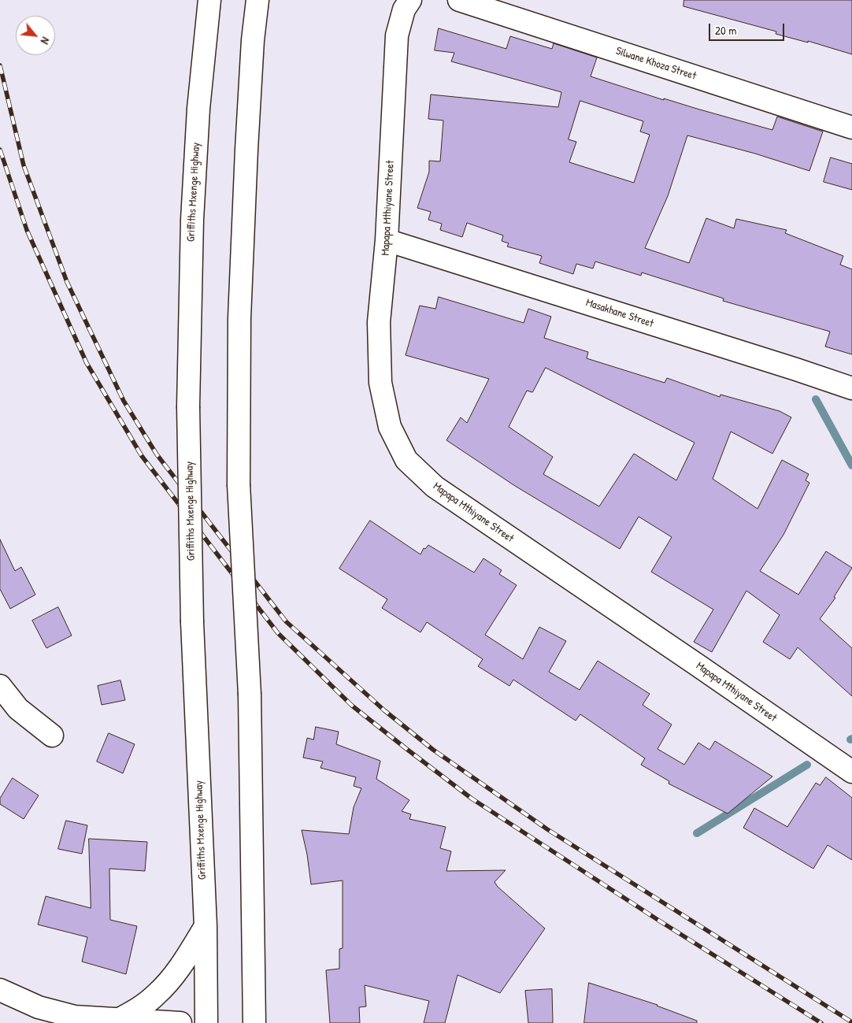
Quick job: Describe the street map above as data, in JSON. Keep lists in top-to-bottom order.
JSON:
{
  "streets": {
    "street": [
      "Silwane Khoza Street",
      "Griffiths Mxenge Highway",
      "Mapapa Mthiyane Street",
      "Masakhane Street"
    ]
  },
  "crossings": [
    ["Mapapa Mthiyane Street", "Masakhane Street"]
  ],
  "scale_bar": "20 m",
  "north": "bottom right"
}
